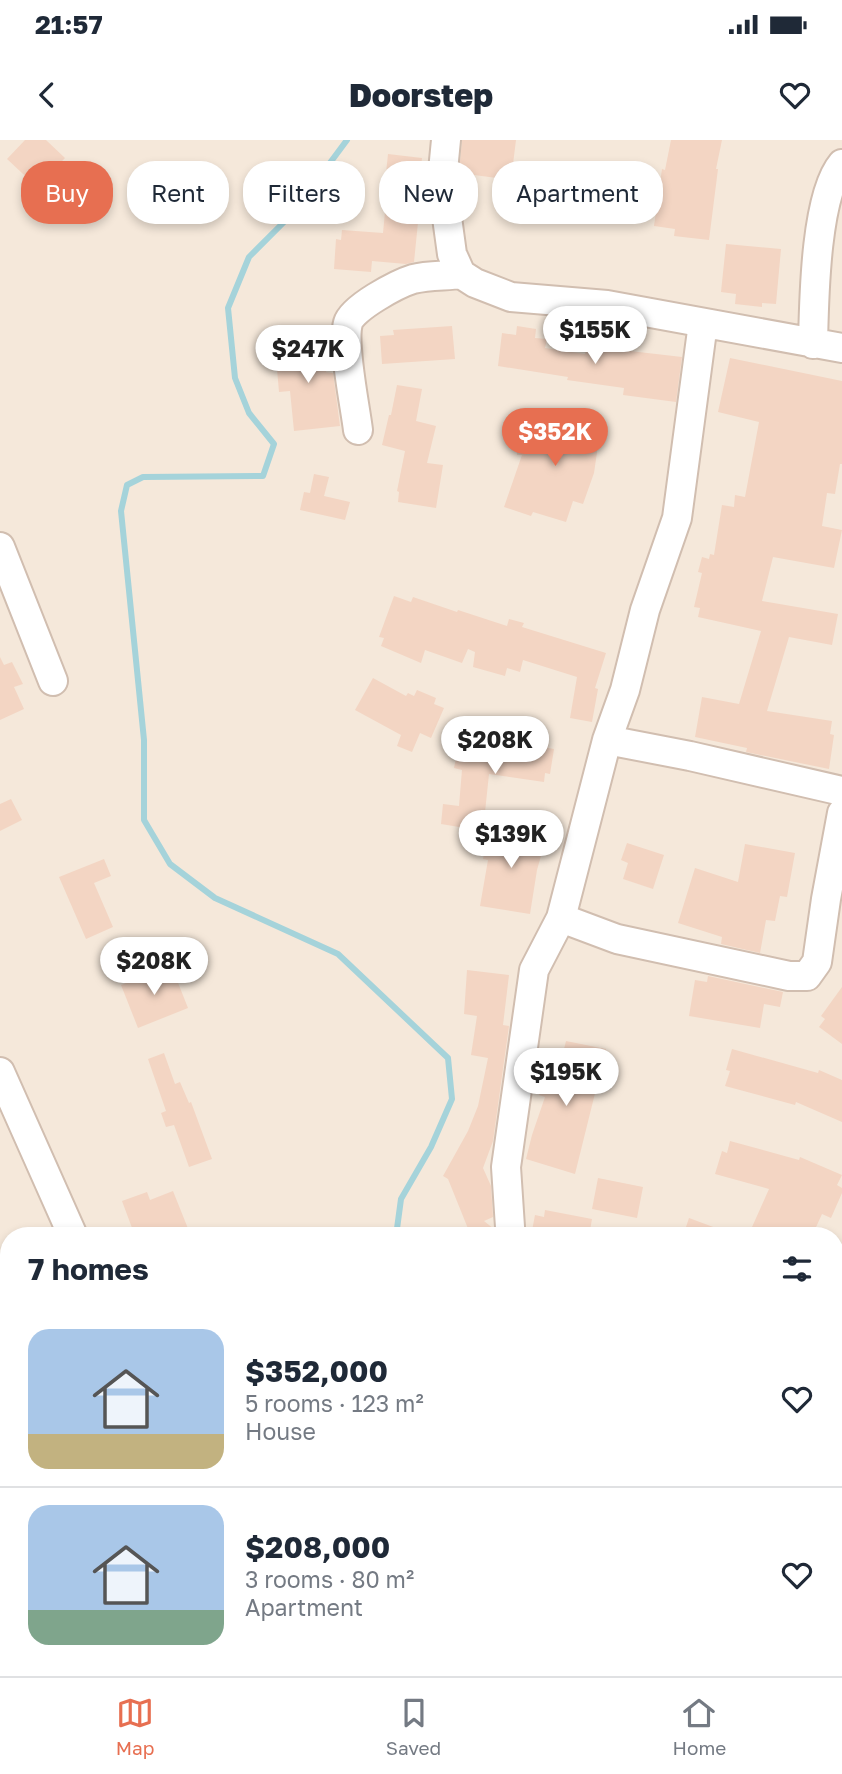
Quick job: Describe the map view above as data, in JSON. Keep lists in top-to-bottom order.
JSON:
{
  "page": {
    "status": "21:57",
    "header": "Doorstep",
    "chip": [
      "Buy",
      "Rent",
      "Filters",
      "New",
      "Apartment"
    ],
    "price": [
      "$155K",
      "$247K",
      "$352K",
      "$208K",
      "$139K",
      "$208K",
      "$195K"
    ],
    "heading": "7 homes",
    "list": [
      {
        "name": "$352,000",
        "note": "5 rooms · 123 m² · House"
      },
      {
        "name": "$208,000",
        "note": "3 rooms · 80 m² · Apartment"
      }
    ],
    "tabs": ["Map", "Saved", "Home"]
  }
}
